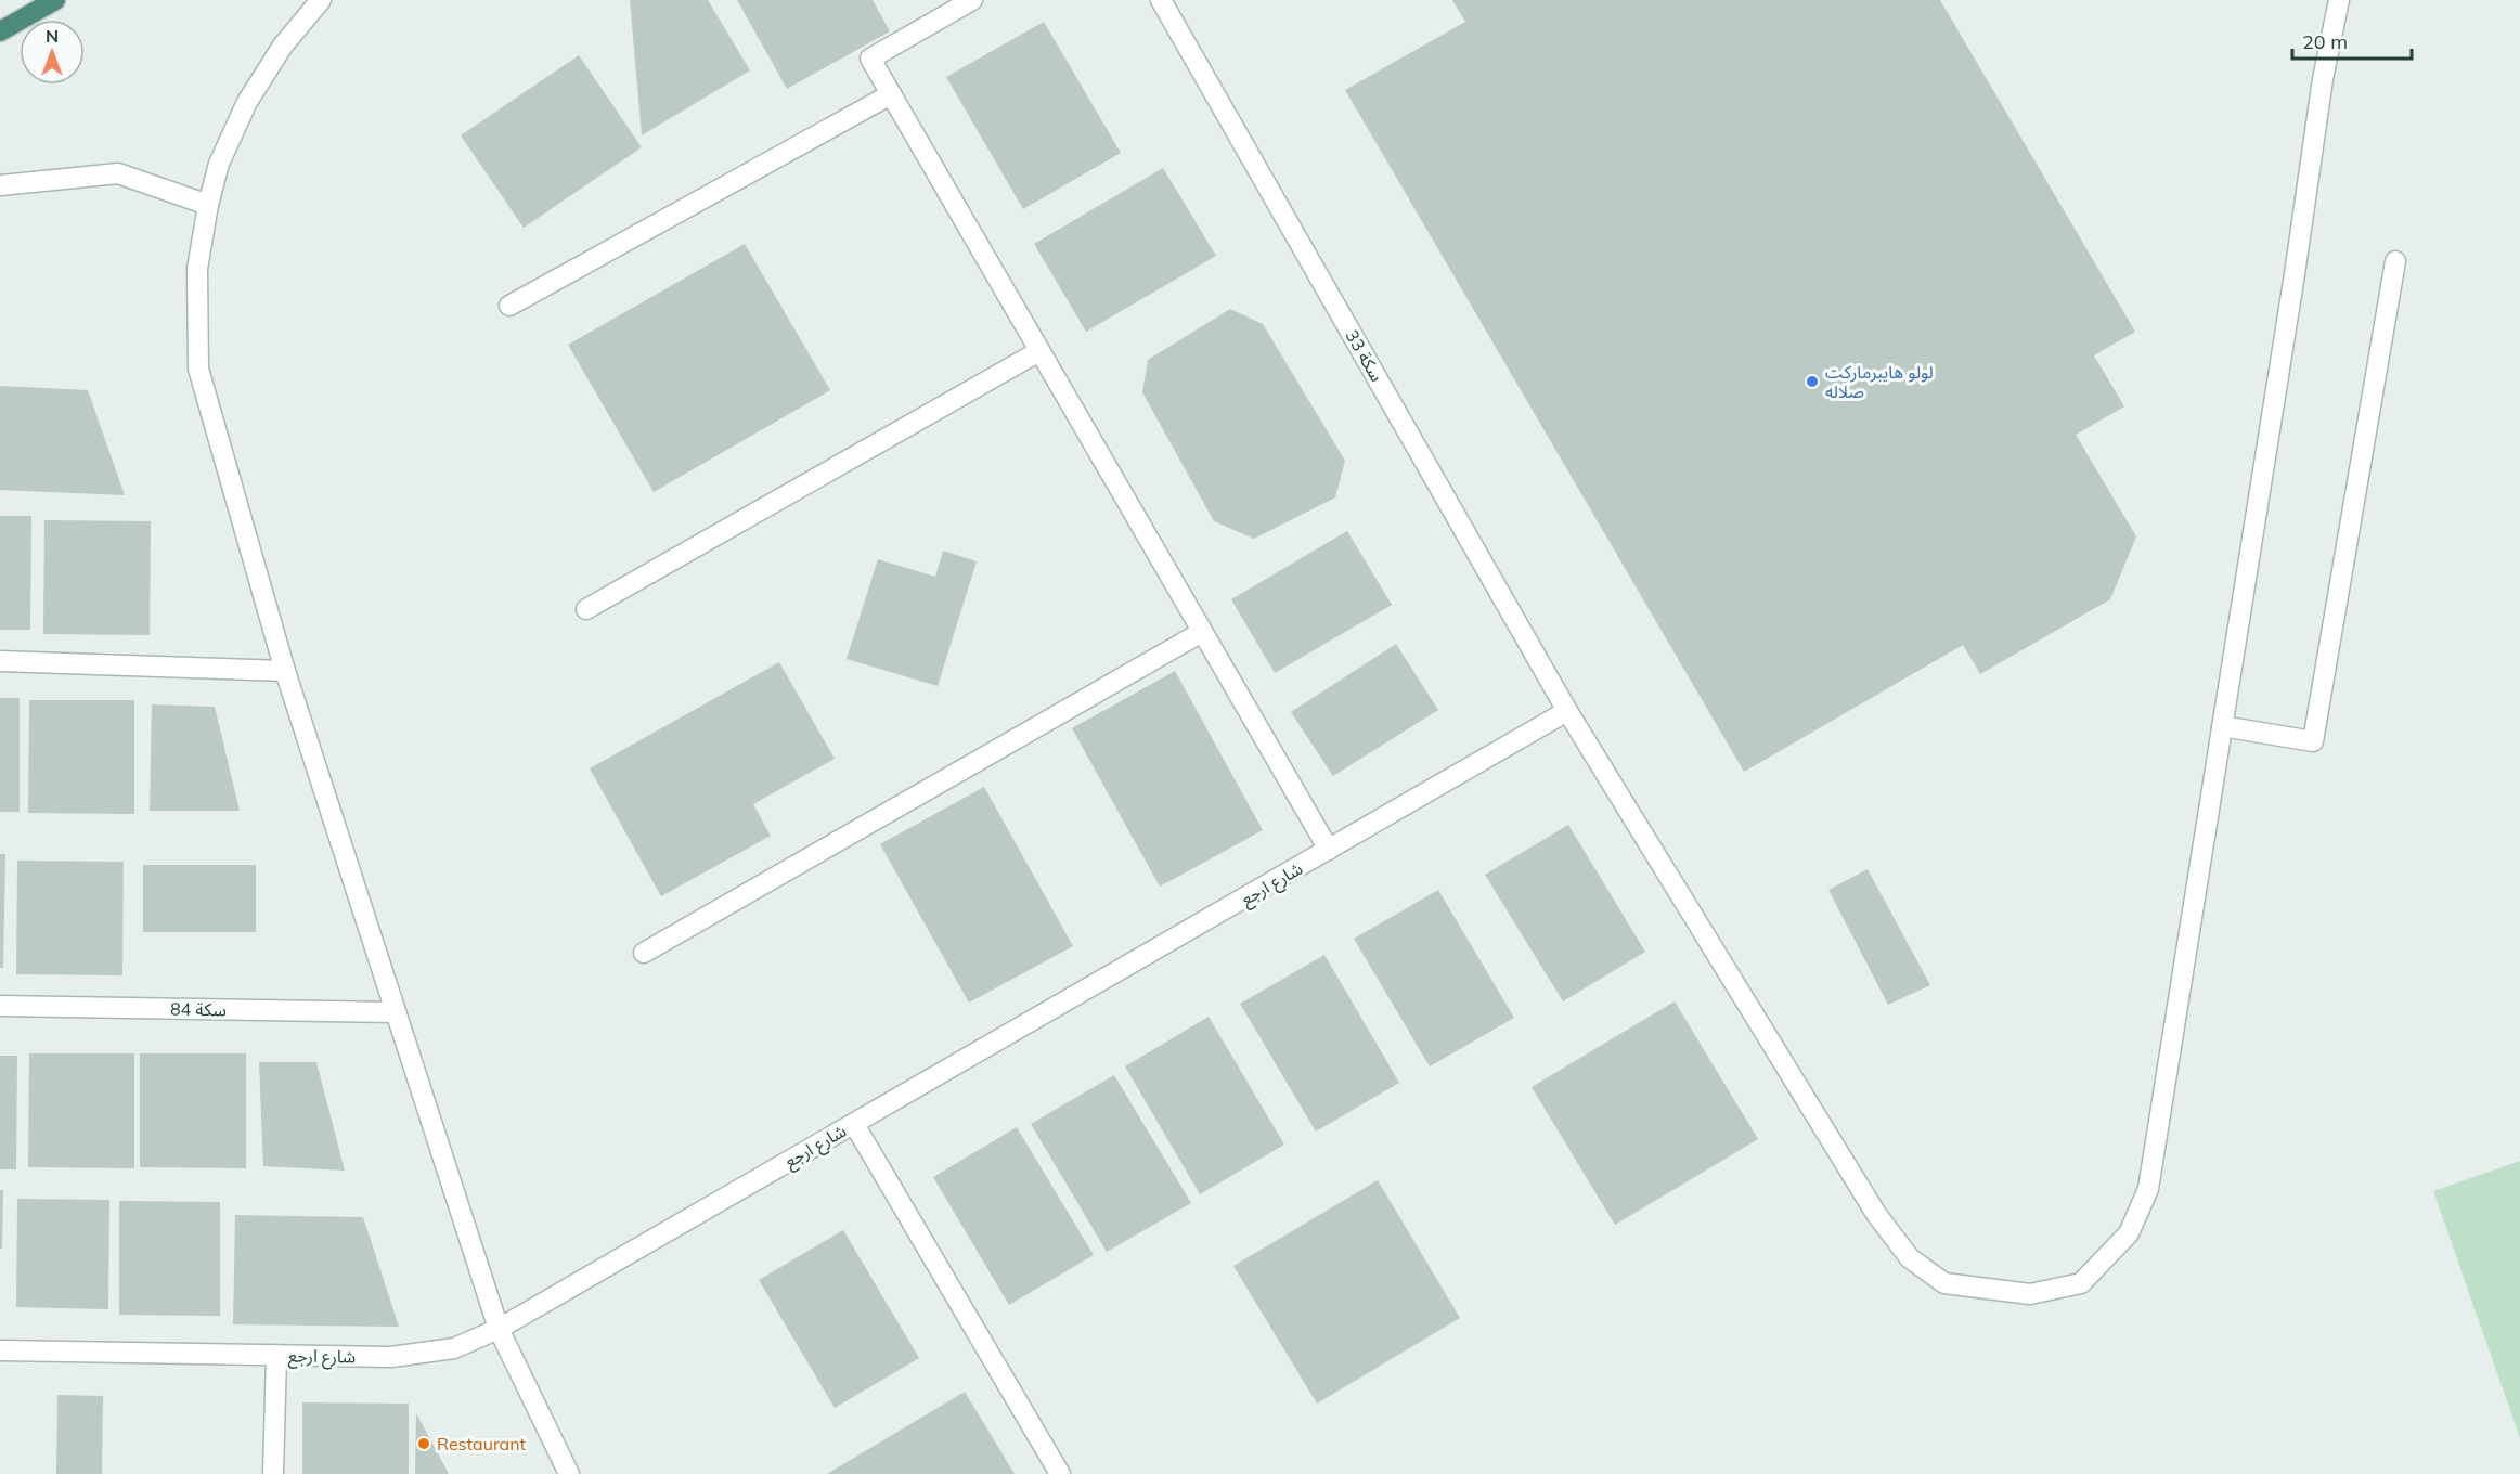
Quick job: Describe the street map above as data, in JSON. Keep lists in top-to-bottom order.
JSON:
{
  "streets": {
    "street": ["سكة 33", "شارع ارجع", "سكة 84"]
  },
  "crossings": [
    ["سكة 33", "شارع ارجع"]
  ],
  "places": ["لولو هايبرماركت صلاله", "Restaurant"],
  "scale_bar": "20 m",
  "north": "top"
}
